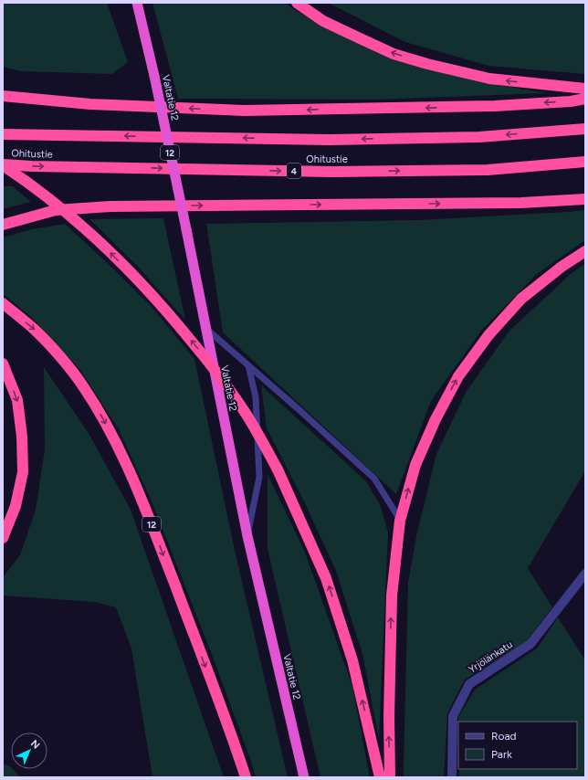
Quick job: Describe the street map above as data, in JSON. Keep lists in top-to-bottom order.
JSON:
{
  "streets": {
    "highway": [
      "Valtatie 12",
      "12",
      "Ohitustie",
      "4"
    ],
    "street": ["Yrjölänkatu"]
  },
  "legend": ["Road", "Park"],
  "north": "top right"
}
